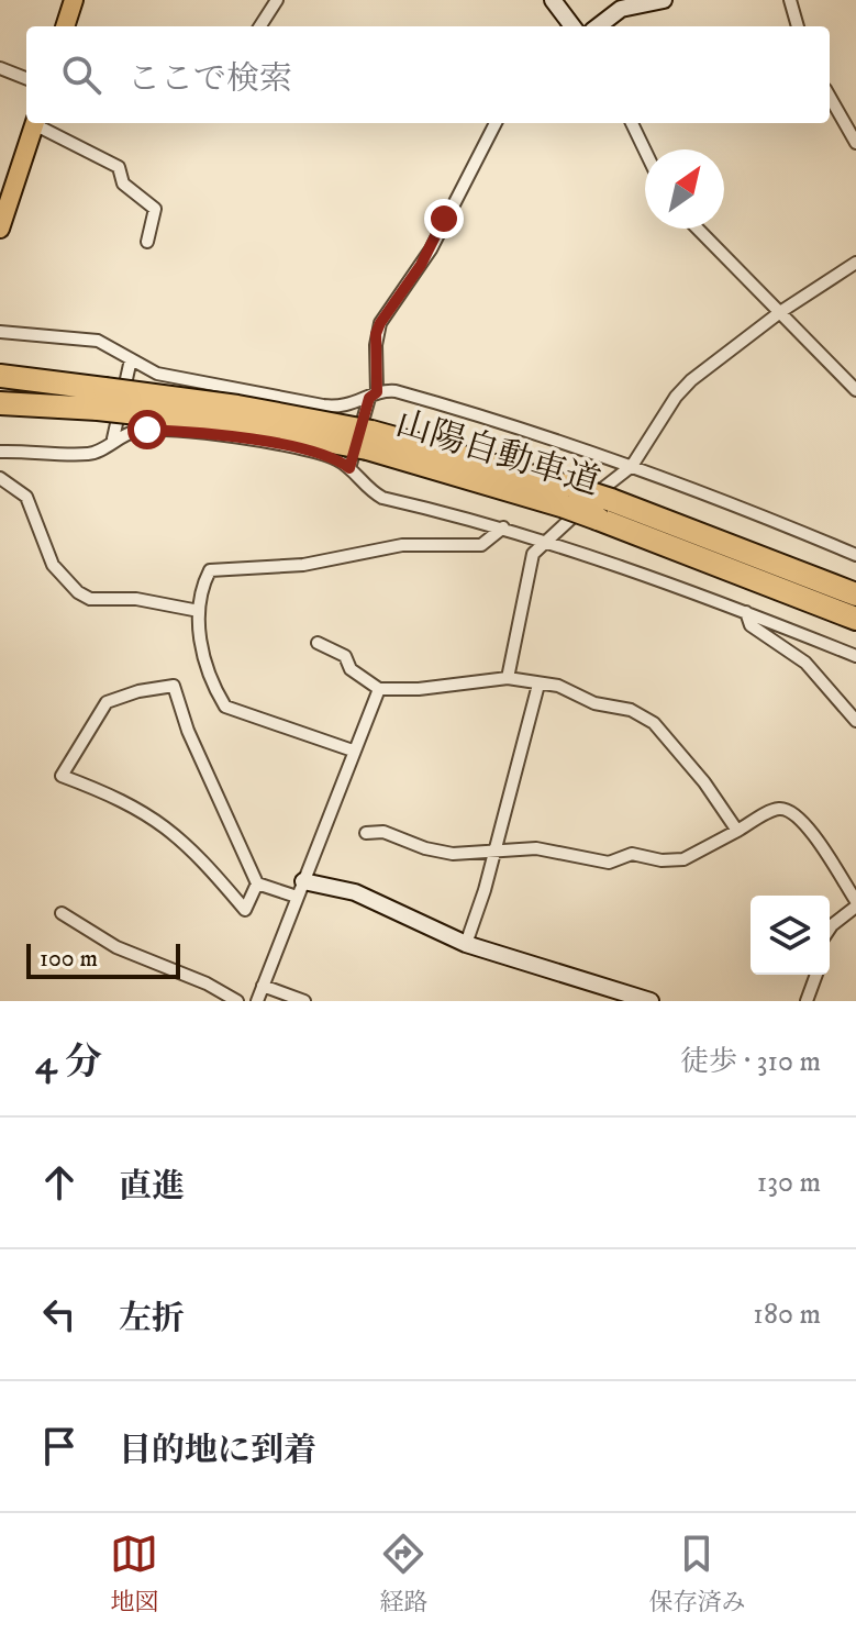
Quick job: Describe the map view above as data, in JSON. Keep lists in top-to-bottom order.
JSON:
{
  "streets": {
    "highway": ["山陽自動車道"]
  },
  "scale_bar": "100 m",
  "north": "top right",
  "page": {
    "search": "ここで検索",
    "scale": "100 m",
    "heading": ["4 分", "徒歩 · 310 m"],
    "list": [
      ["直進", "130 m"],
      ["左折", "180 m"],
      "目的地に到着"
    ],
    "nav": ["地図", "経路", "保存済み"]
  }
}
